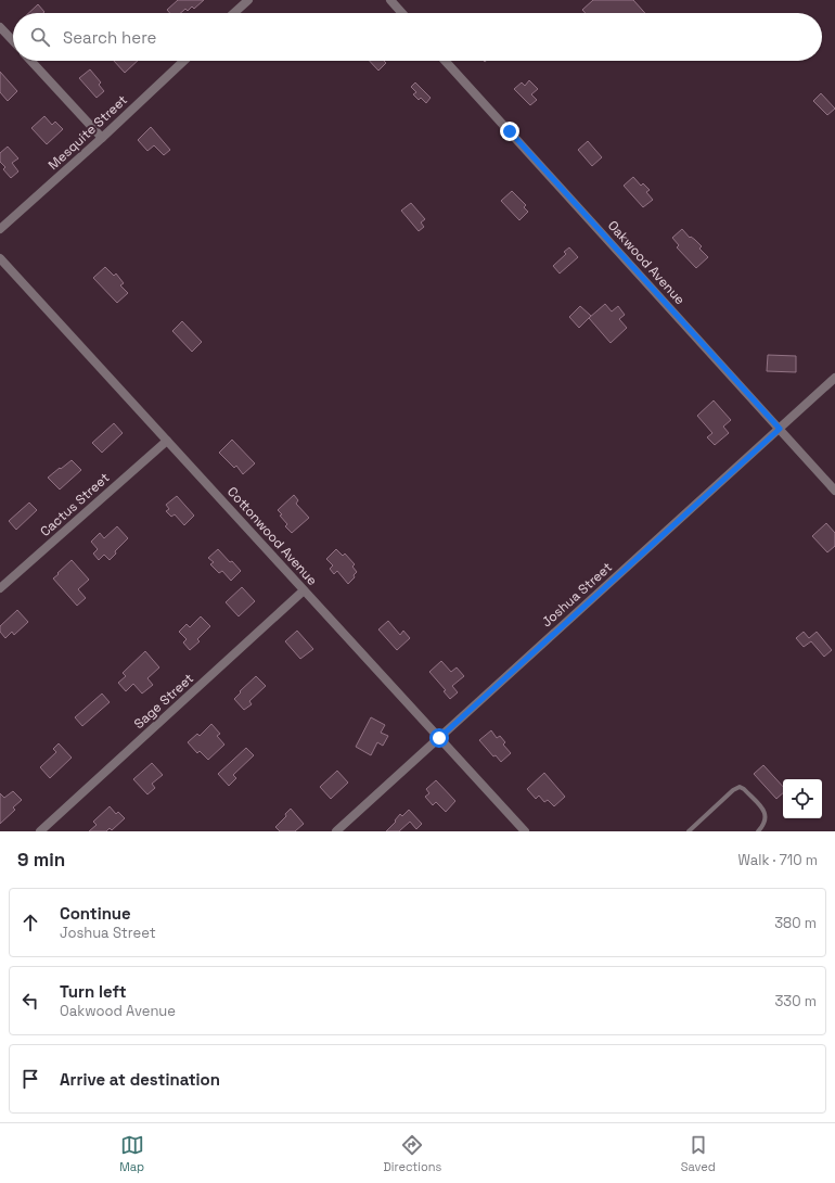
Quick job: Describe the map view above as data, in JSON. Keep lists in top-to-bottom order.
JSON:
{
  "streets": {
    "street": [
      "Mesquite Street",
      "Oakwood Avenue",
      "Cactus Street",
      "Cottonwood Avenue",
      "Joshua Street",
      "Sage Street"
    ]
  },
  "crossings": [
    ["Oakwood Avenue", "Joshua Street"],
    ["Cactus Street", "Cottonwood Avenue"],
    ["Cottonwood Avenue", "Joshua Street"],
    ["Cottonwood Avenue", "Sage Street"]
  ],
  "page": {
    "search": "Search here",
    "heading": ["9 min", "Walk · 710 m"],
    "list": [
      ["Continue", "Joshua Street", "380 m"],
      ["Turn left", "Oakwood Avenue", "330 m"],
      "Arrive at destination"
    ],
    "nav": ["Map", "Directions", "Saved"]
  }
}
